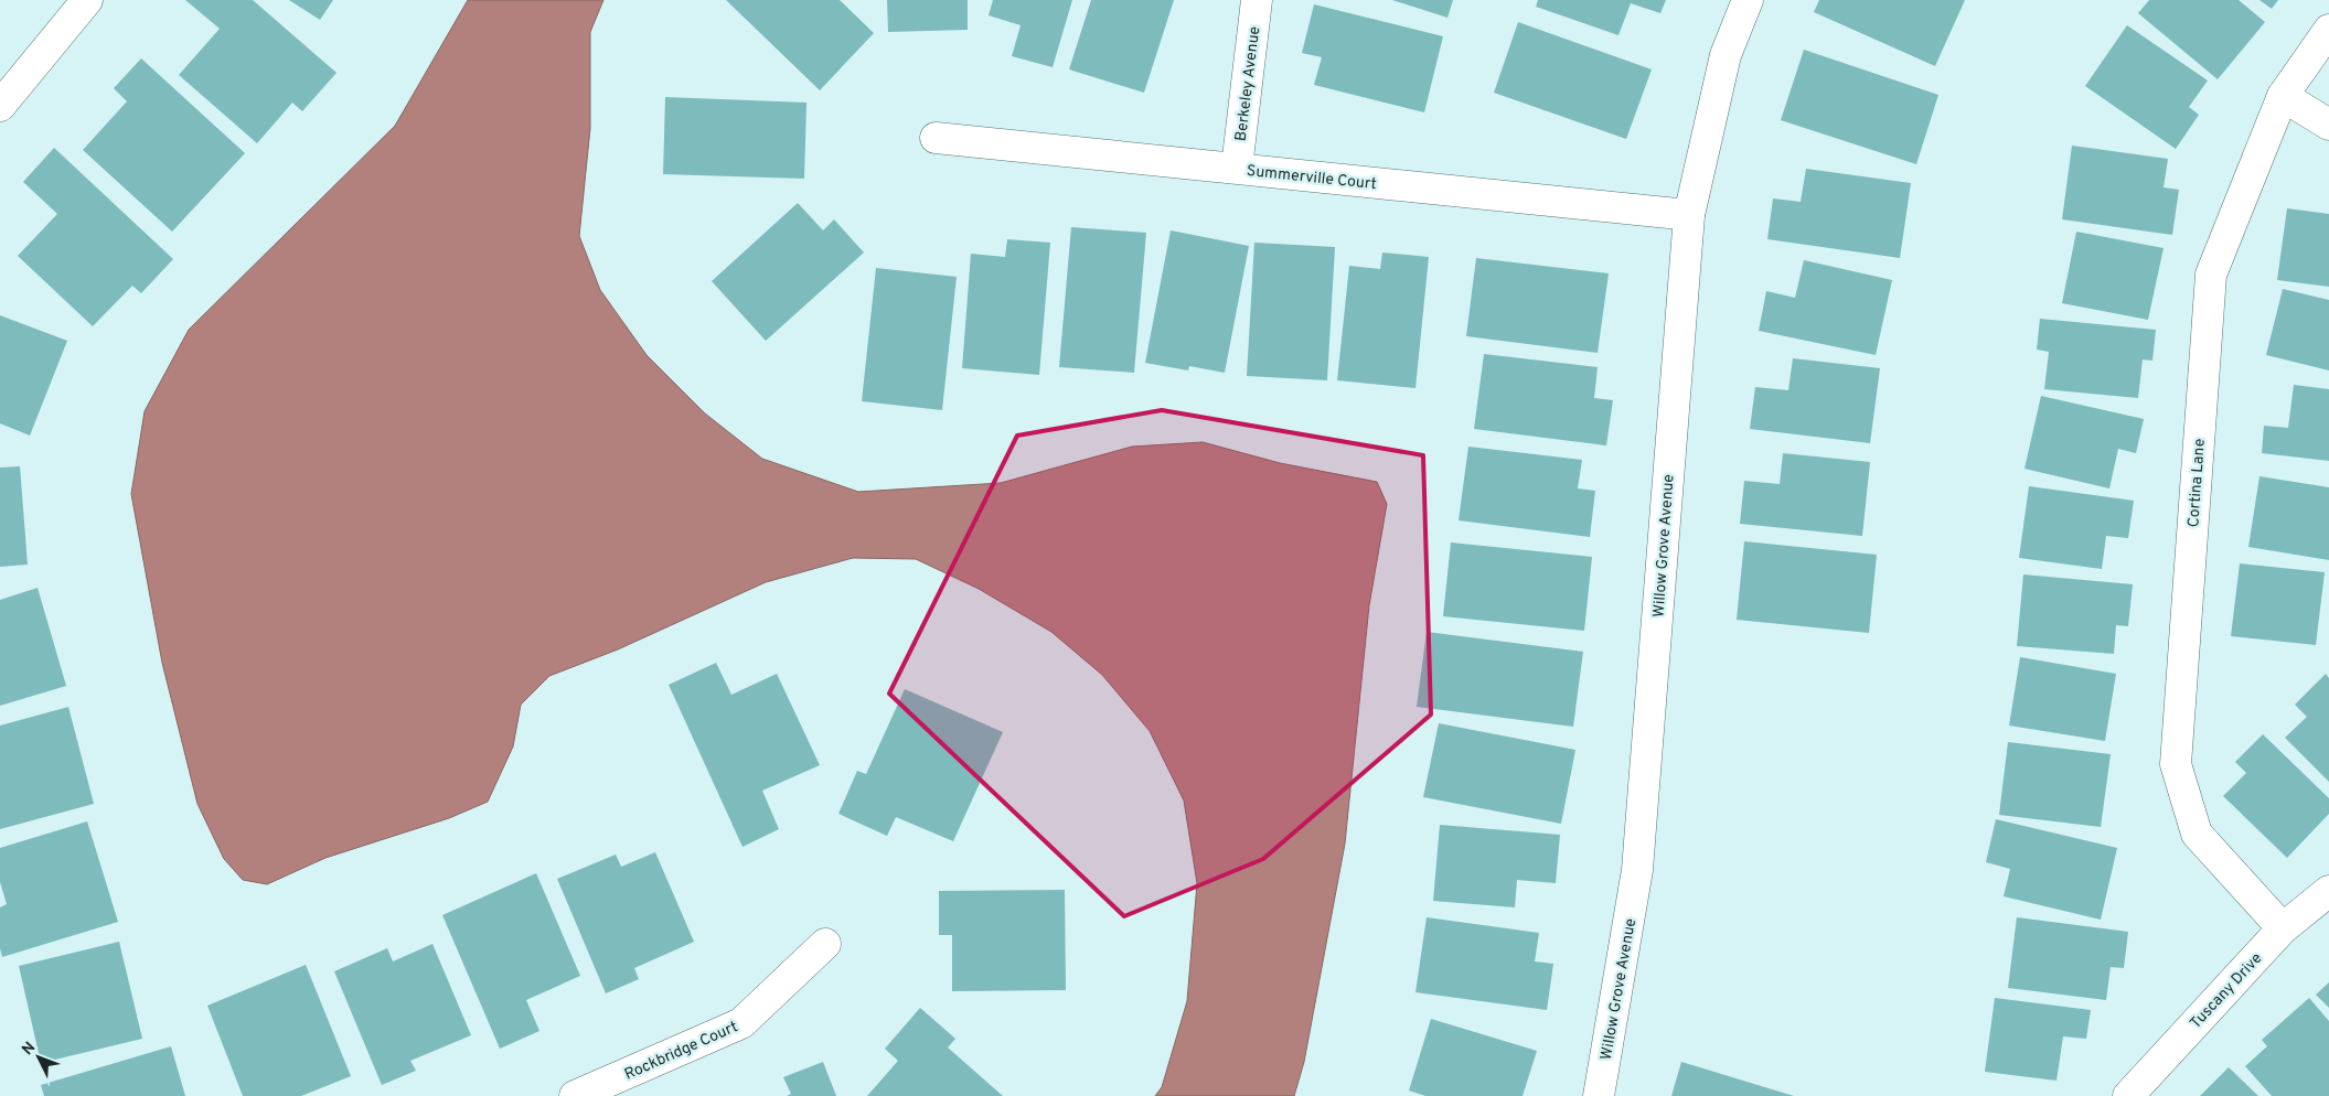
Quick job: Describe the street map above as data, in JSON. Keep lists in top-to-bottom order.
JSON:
{
  "streets": {
    "street": [
      "Berkeley Avenue",
      "Summerville Court",
      "Cortina Lane",
      "Willow Grove Avenue",
      "Tuscany Drive",
      "Rockbridge Court"
    ]
  },
  "crossings": [
    ["Berkeley Avenue", "Summerville Court"],
    ["Summerville Court", "Willow Grove Avenue"],
    ["Cortina Lane", "Tuscany Drive"]
  ],
  "north": "top left"
}
